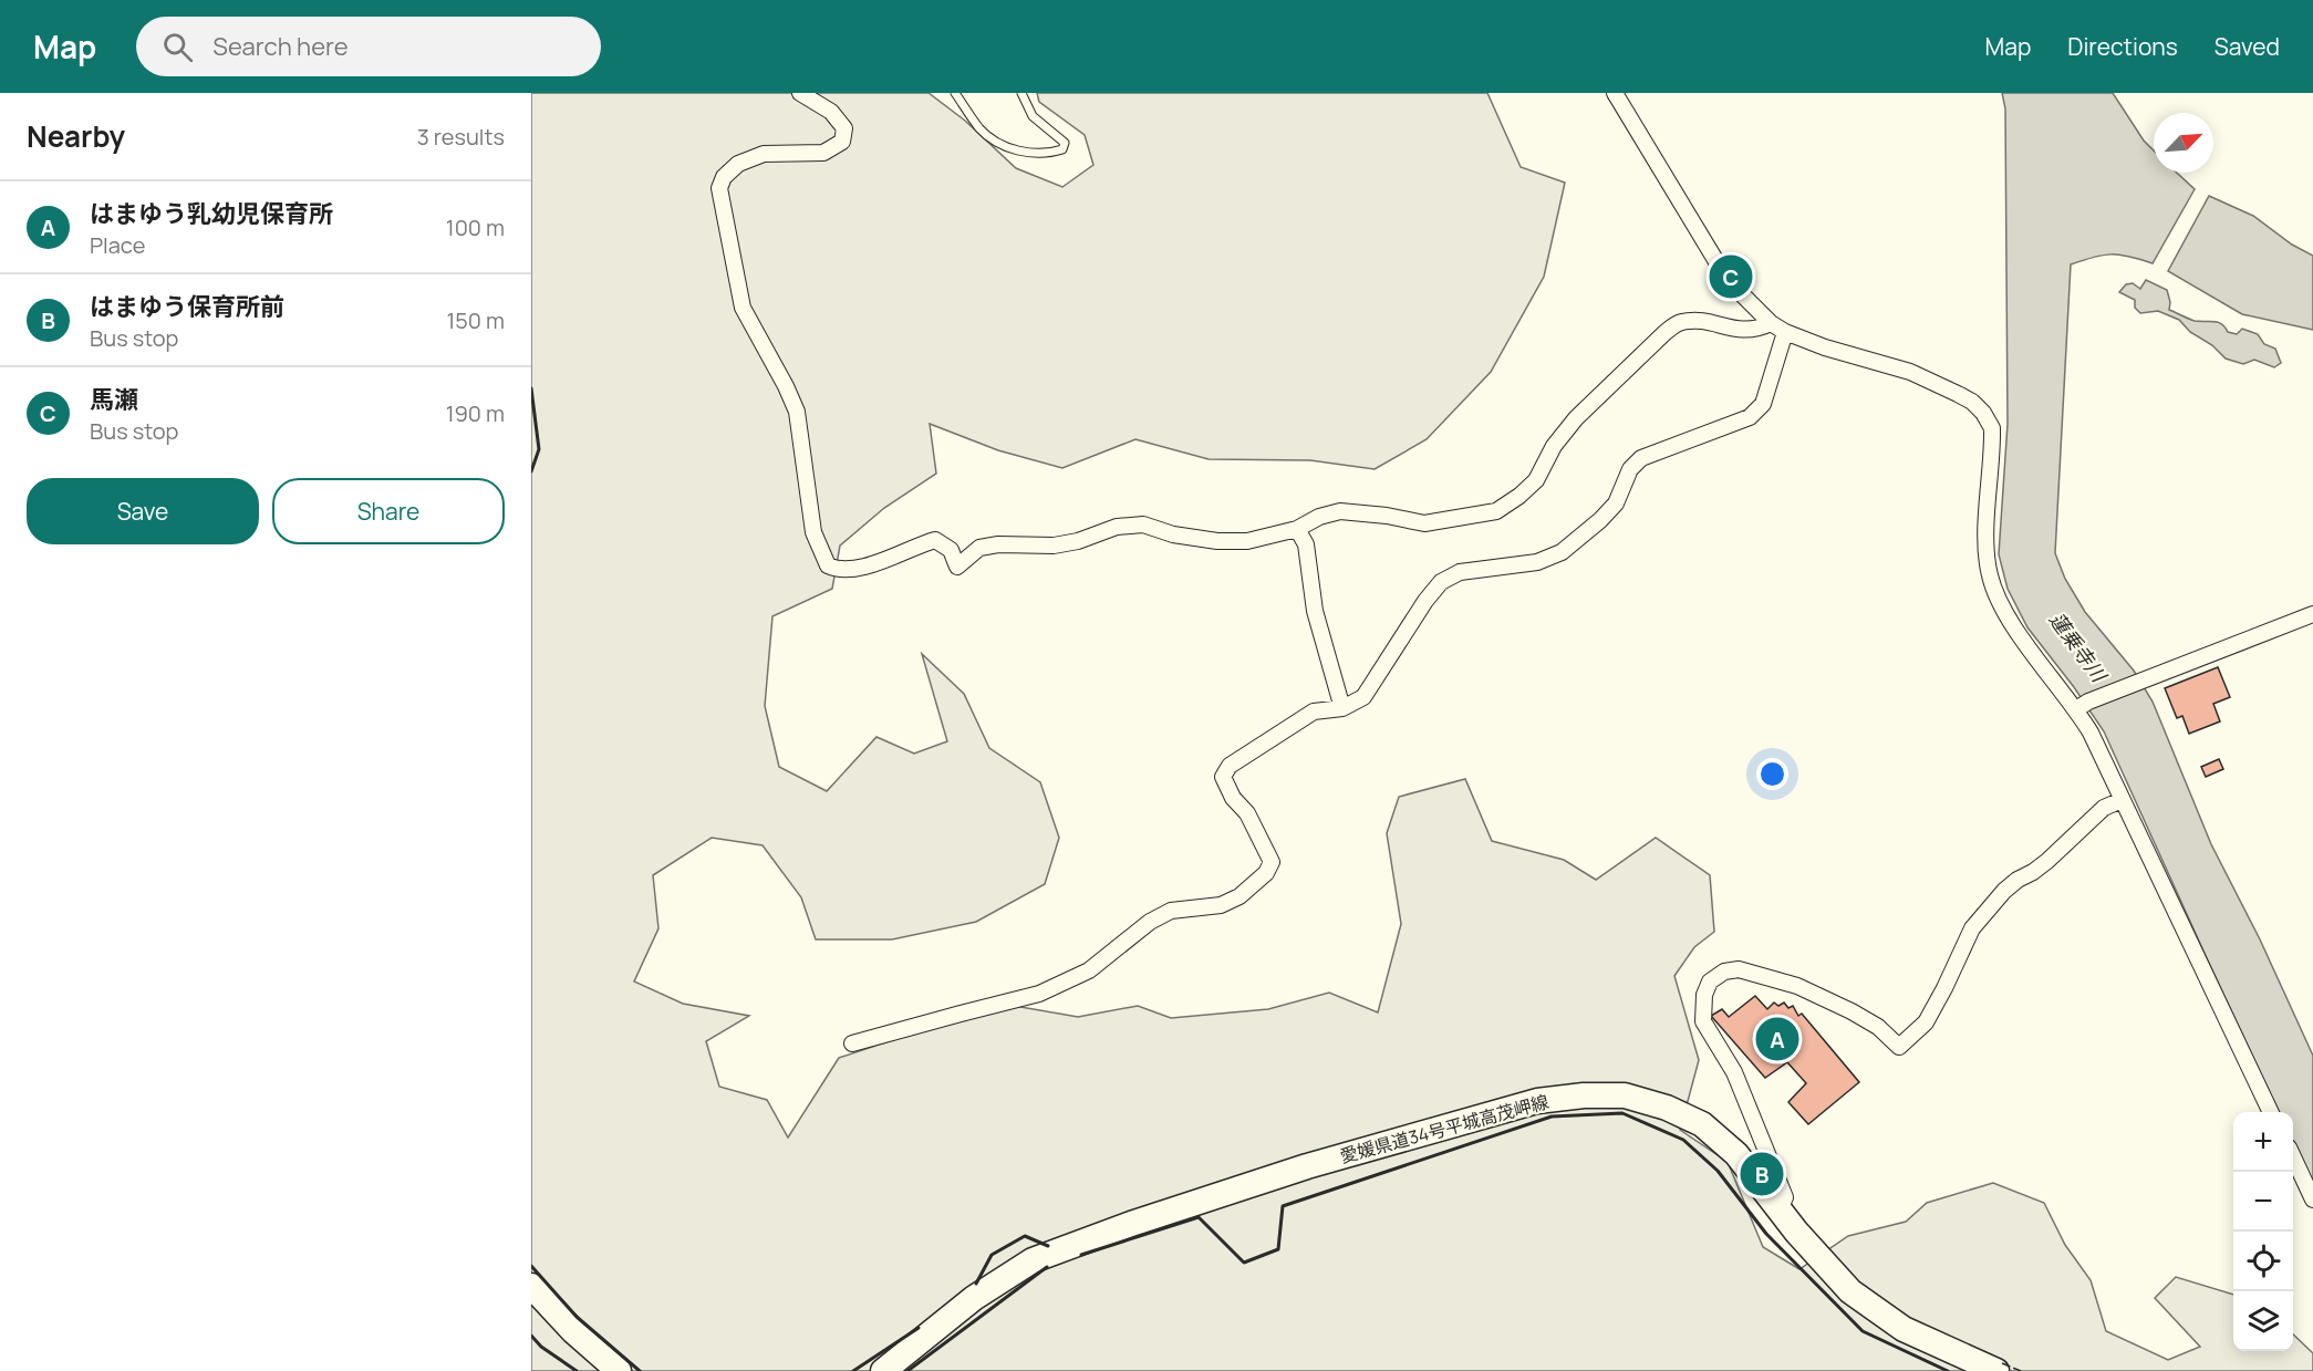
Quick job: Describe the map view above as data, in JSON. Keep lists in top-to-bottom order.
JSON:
{
  "streets": {
    "main road": ["愛媛県道34号平城高茂岬線"]
  },
  "water": ["蓮乗寺川"],
  "north": "top right",
  "page": {
    "header": "Map",
    "search": "Search here",
    "nav": ["Map", "Directions", "Saved"],
    "heading": ["Nearby", "3 results"],
    "list": [
      {
        "mark": "A",
        "name": "はまゆう乳幼児保育所",
        "note": "Place",
        "value": "100 m"
      },
      {
        "mark": "B",
        "name": "はまゆう保育所前",
        "note": "Bus stop",
        "value": "150 m"
      },
      {
        "mark": "C",
        "name": "馬瀬",
        "note": "Bus stop",
        "value": "190 m"
      }
    ],
    "pins": ["C", "A", "B"],
    "buttons": ["Save", "Share"],
    "map_buttons": ["+", "−"]
  }
}
